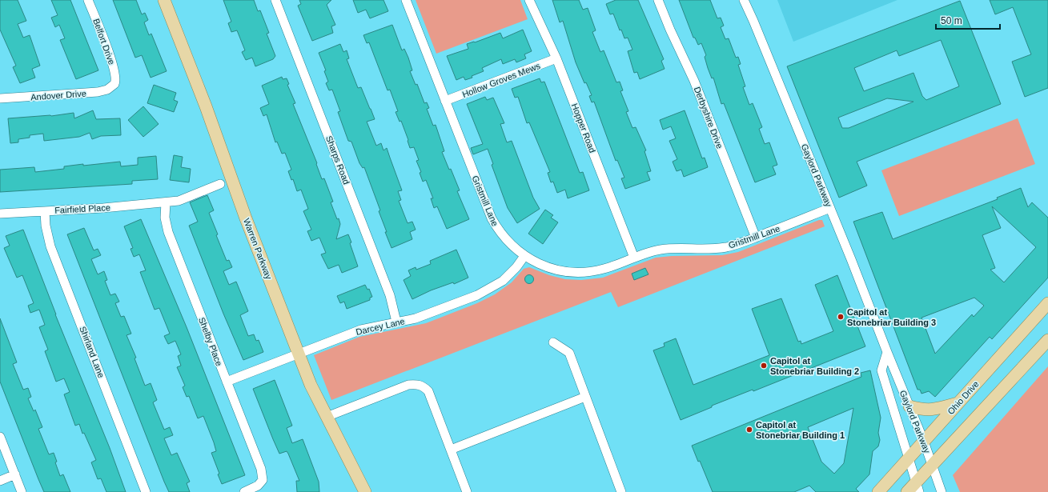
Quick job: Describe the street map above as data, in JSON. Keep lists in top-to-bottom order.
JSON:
{
  "streets": {
    "main road": ["Warren Parkway", "Ohio Drive"],
    "street": [
      "Belfort Drive",
      "Hollow Groves Mews",
      "Andover Drive",
      "Derbyshire Drive",
      "Hopper Road",
      "Sharps Road",
      "Gaylord Parkway",
      "Gristmill Lane",
      "Fairfield Place",
      "Darcey Lane",
      "Shelby Place",
      "Shirland Lane"
    ]
  },
  "crossings": [
    ["Belfort Drive", "Andover Drive"],
    ["Hollow Groves Mews", "Hopper Road"],
    ["Hollow Groves Mews", "Gristmill Lane"],
    ["Derbyshire Drive", "Gristmill Lane"],
    ["Hopper Road", "Gristmill Lane"],
    ["Sharps Road", "Darcey Lane"],
    ["Gaylord Parkway", "Gristmill Lane"],
    ["Gaylord Parkway", "Ohio Drive"],
    ["Gristmill Lane", "Darcey Lane"],
    ["Fairfield Place", "Shelby Place"],
    ["Fairfield Place", "Shirland Lane"],
    ["Warren Parkway", "Darcey Lane"],
    ["Darcey Lane", "Shelby Place"]
  ],
  "places": ["Capitol at Stonebriar Building 3", "Capitol at Stonebriar Building 2", "Capitol at Stonebriar Building 1"],
  "scale_bar": "50 m"
}
